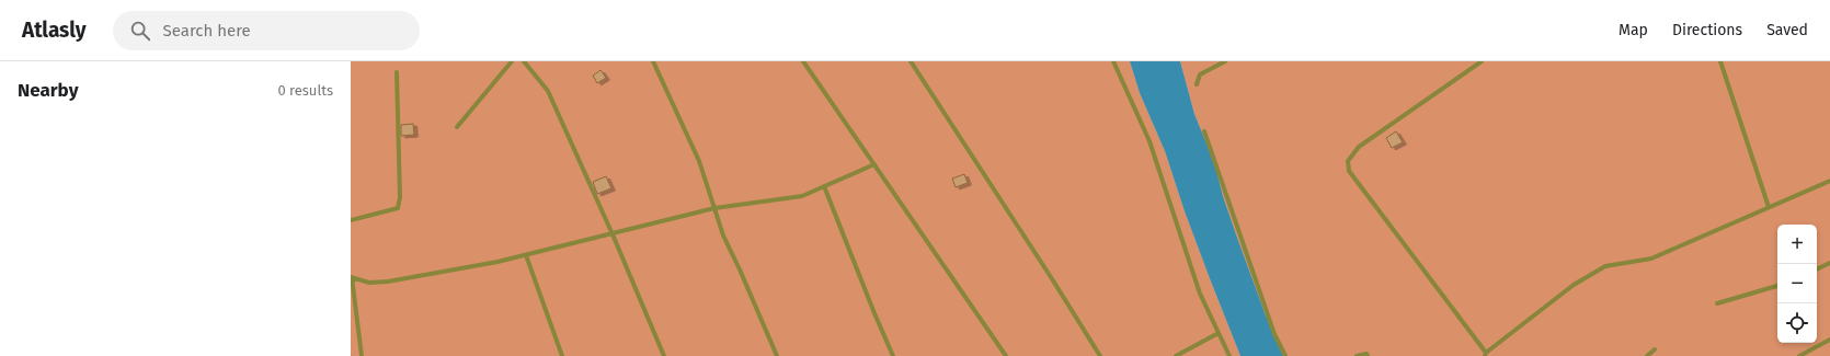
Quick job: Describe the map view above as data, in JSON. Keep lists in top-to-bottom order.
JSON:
{
  "page": {
    "header": "Atlasly",
    "search": "Search here",
    "nav": ["Map", "Directions", "Saved"],
    "heading": ["Nearby", "0 results"],
    "map_buttons": ["+", "−"]
  }
}
